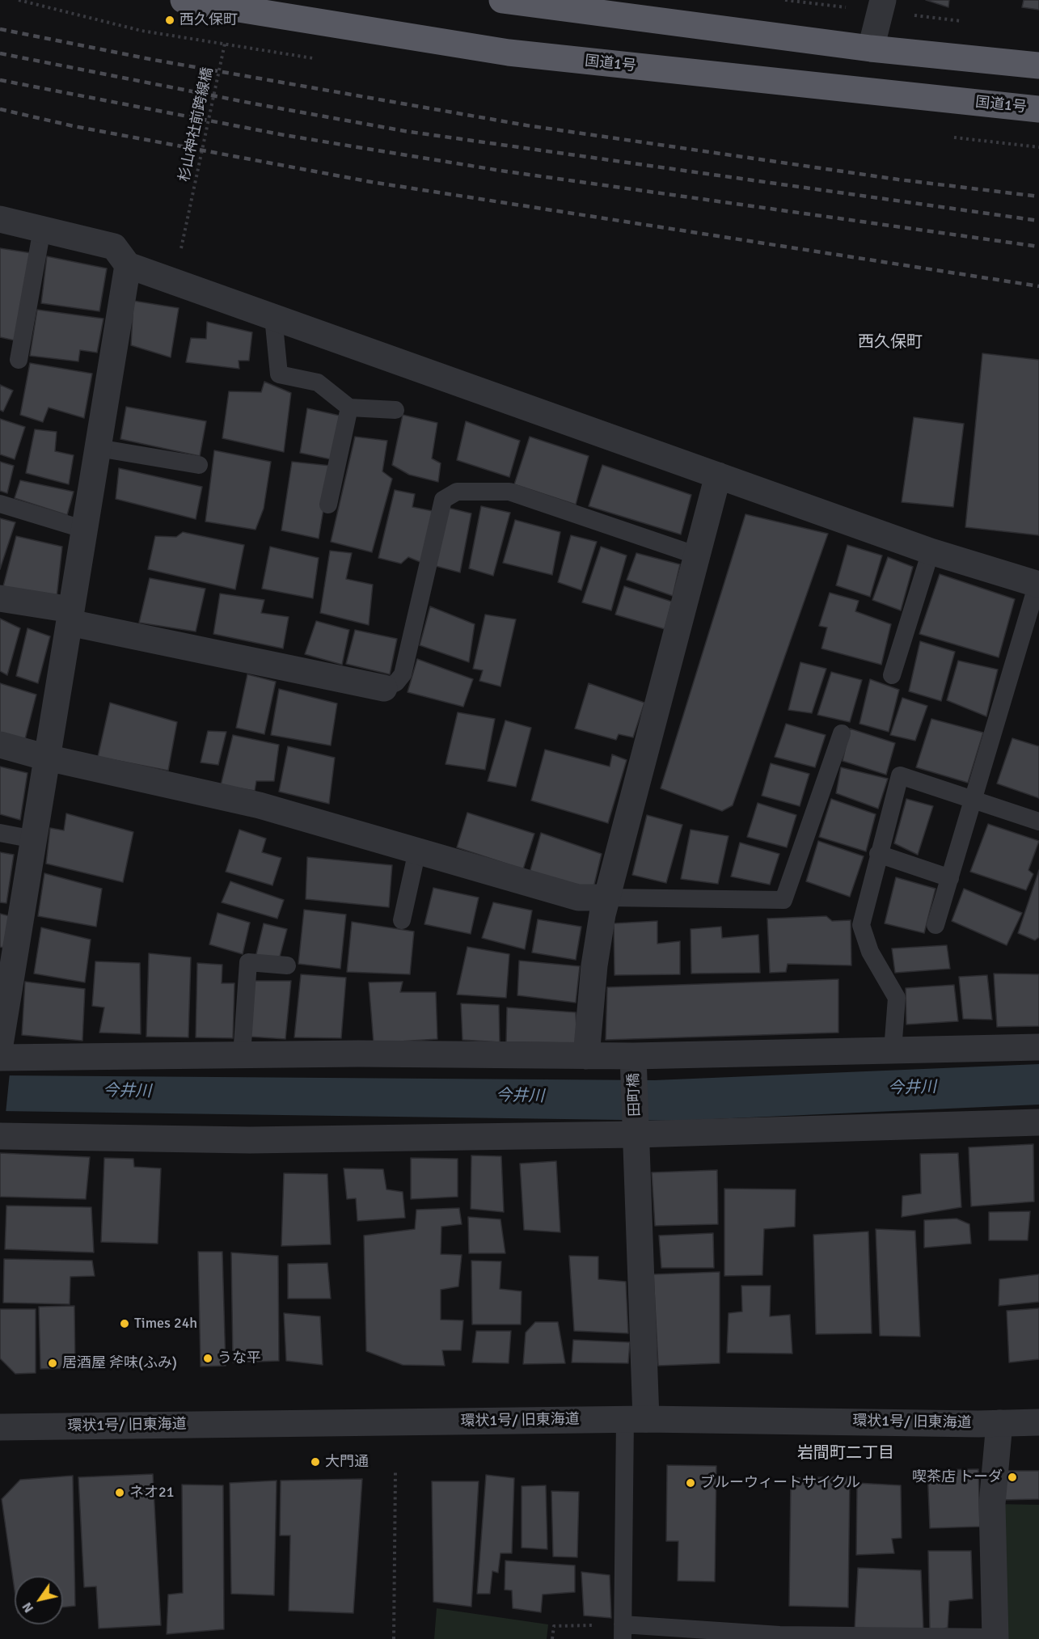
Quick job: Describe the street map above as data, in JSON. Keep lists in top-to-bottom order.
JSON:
{
  "streets": {
    "highway": ["国道1号"],
    "street": ["田町橋", "環状1号/ 旧東海道"],
    "path": ["杉山神社前跨線橋"]
  },
  "crossings": [
    ["田町橋", "環状1号/ 旧東海道"]
  ],
  "districts": ["西久保町", "岩間町二丁目"],
  "water": ["今井川"],
  "places": [
    "西久保町",
    "Times 24h",
    "うな平",
    "居酒屋 斧味(ふみ)",
    "大門通",
    "喫茶店 トーダ",
    "ブルーウィートサイクル",
    "ネオ21"
  ],
  "north": "bottom left"
}
